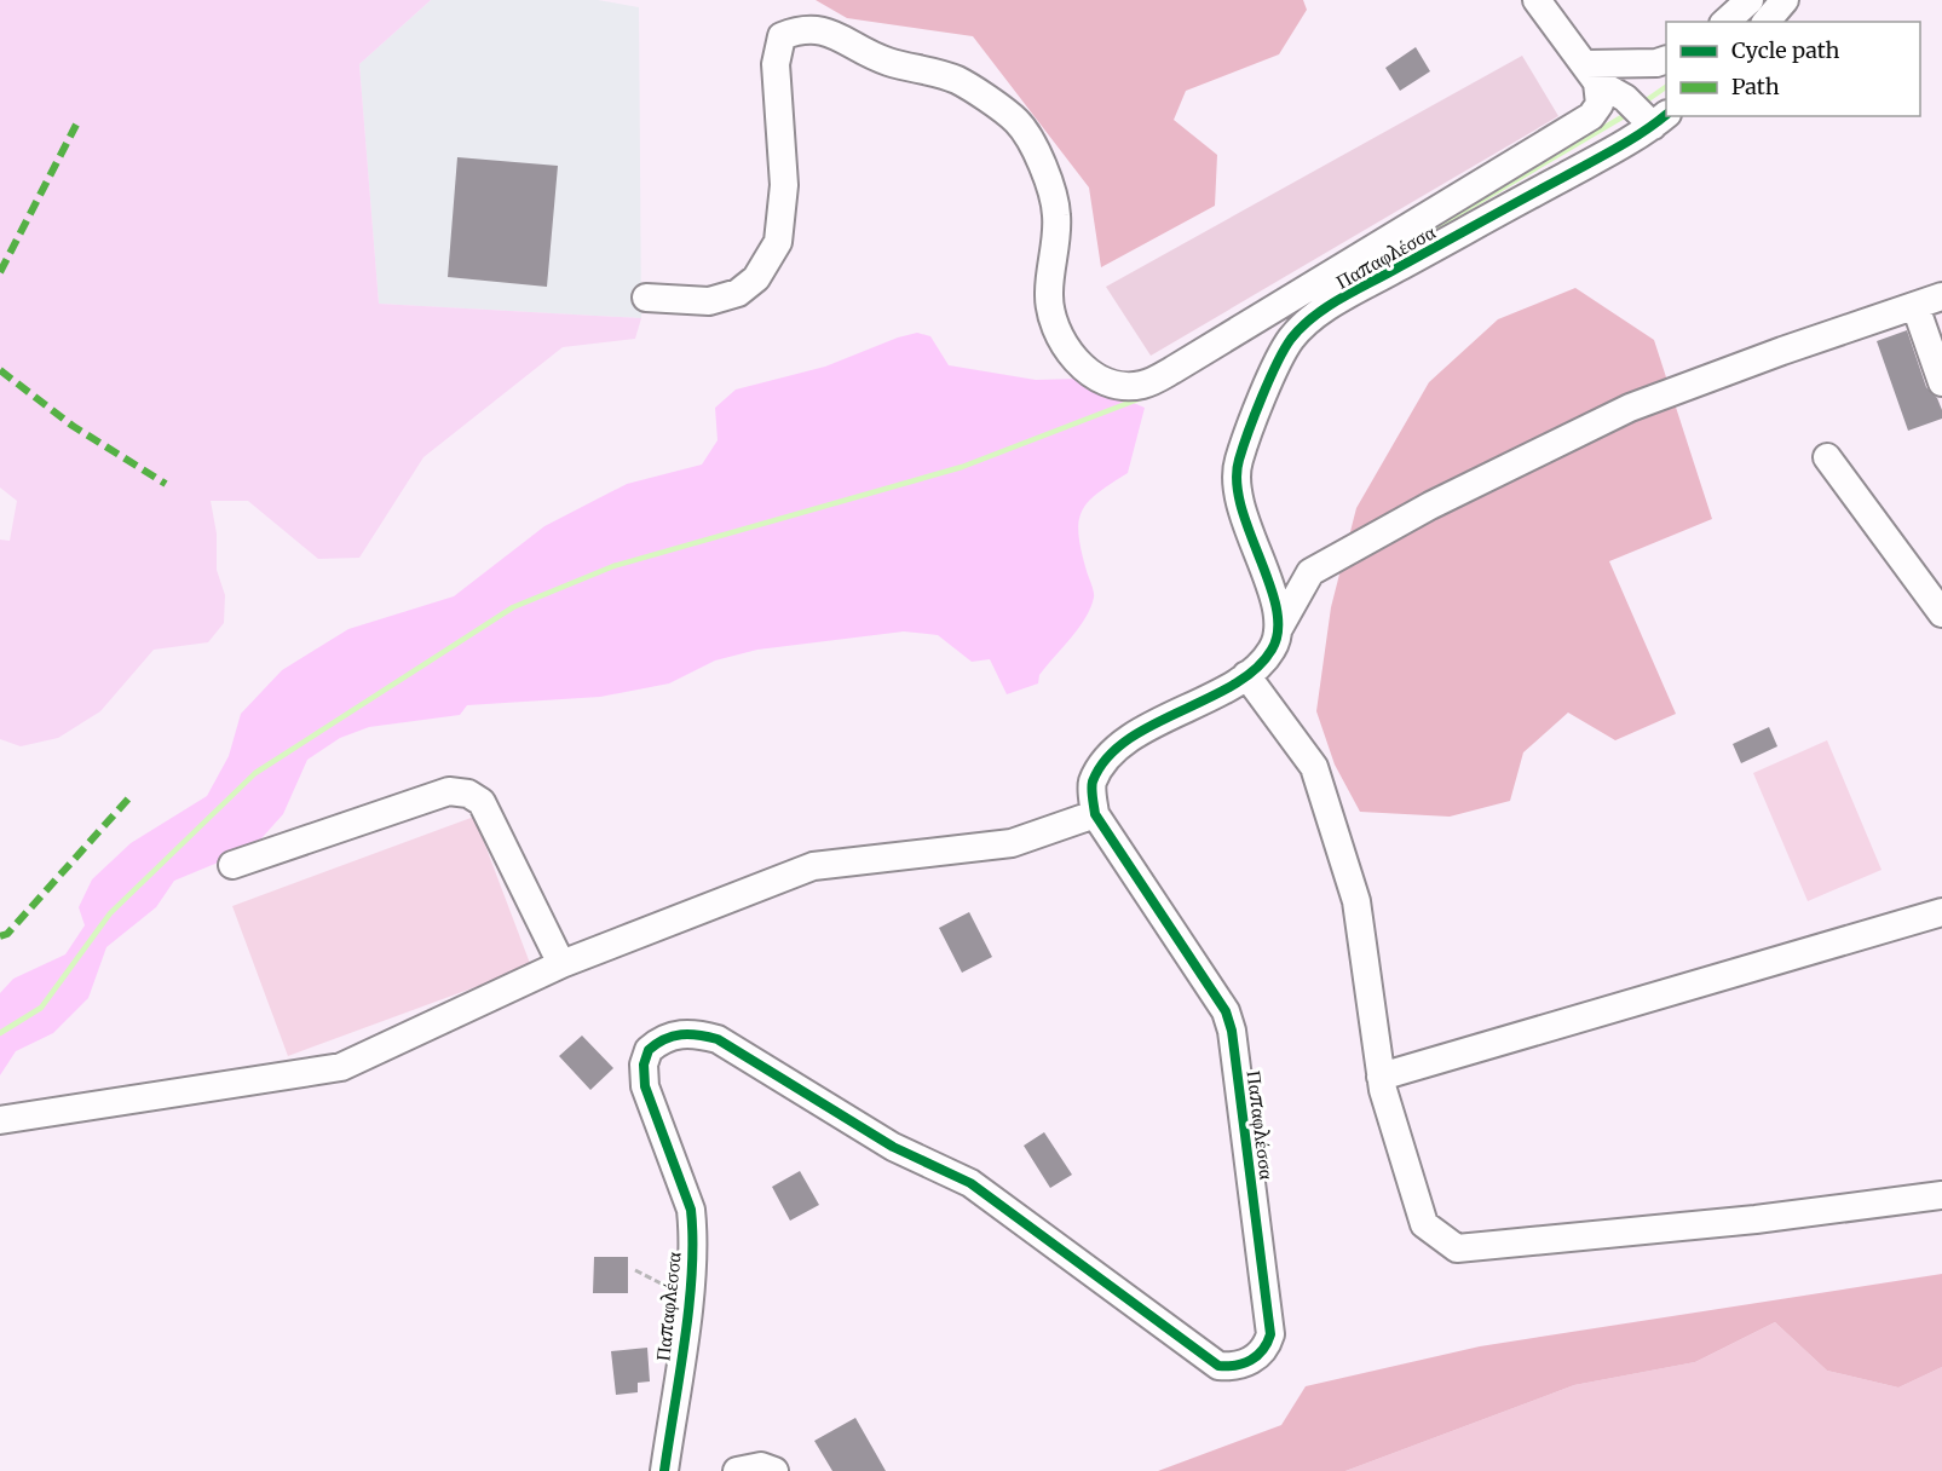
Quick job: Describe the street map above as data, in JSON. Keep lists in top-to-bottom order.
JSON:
{
  "streets": {
    "street": ["Παπαφλέσσα"]
  },
  "legend": ["Cycle path", "Path"]
}
